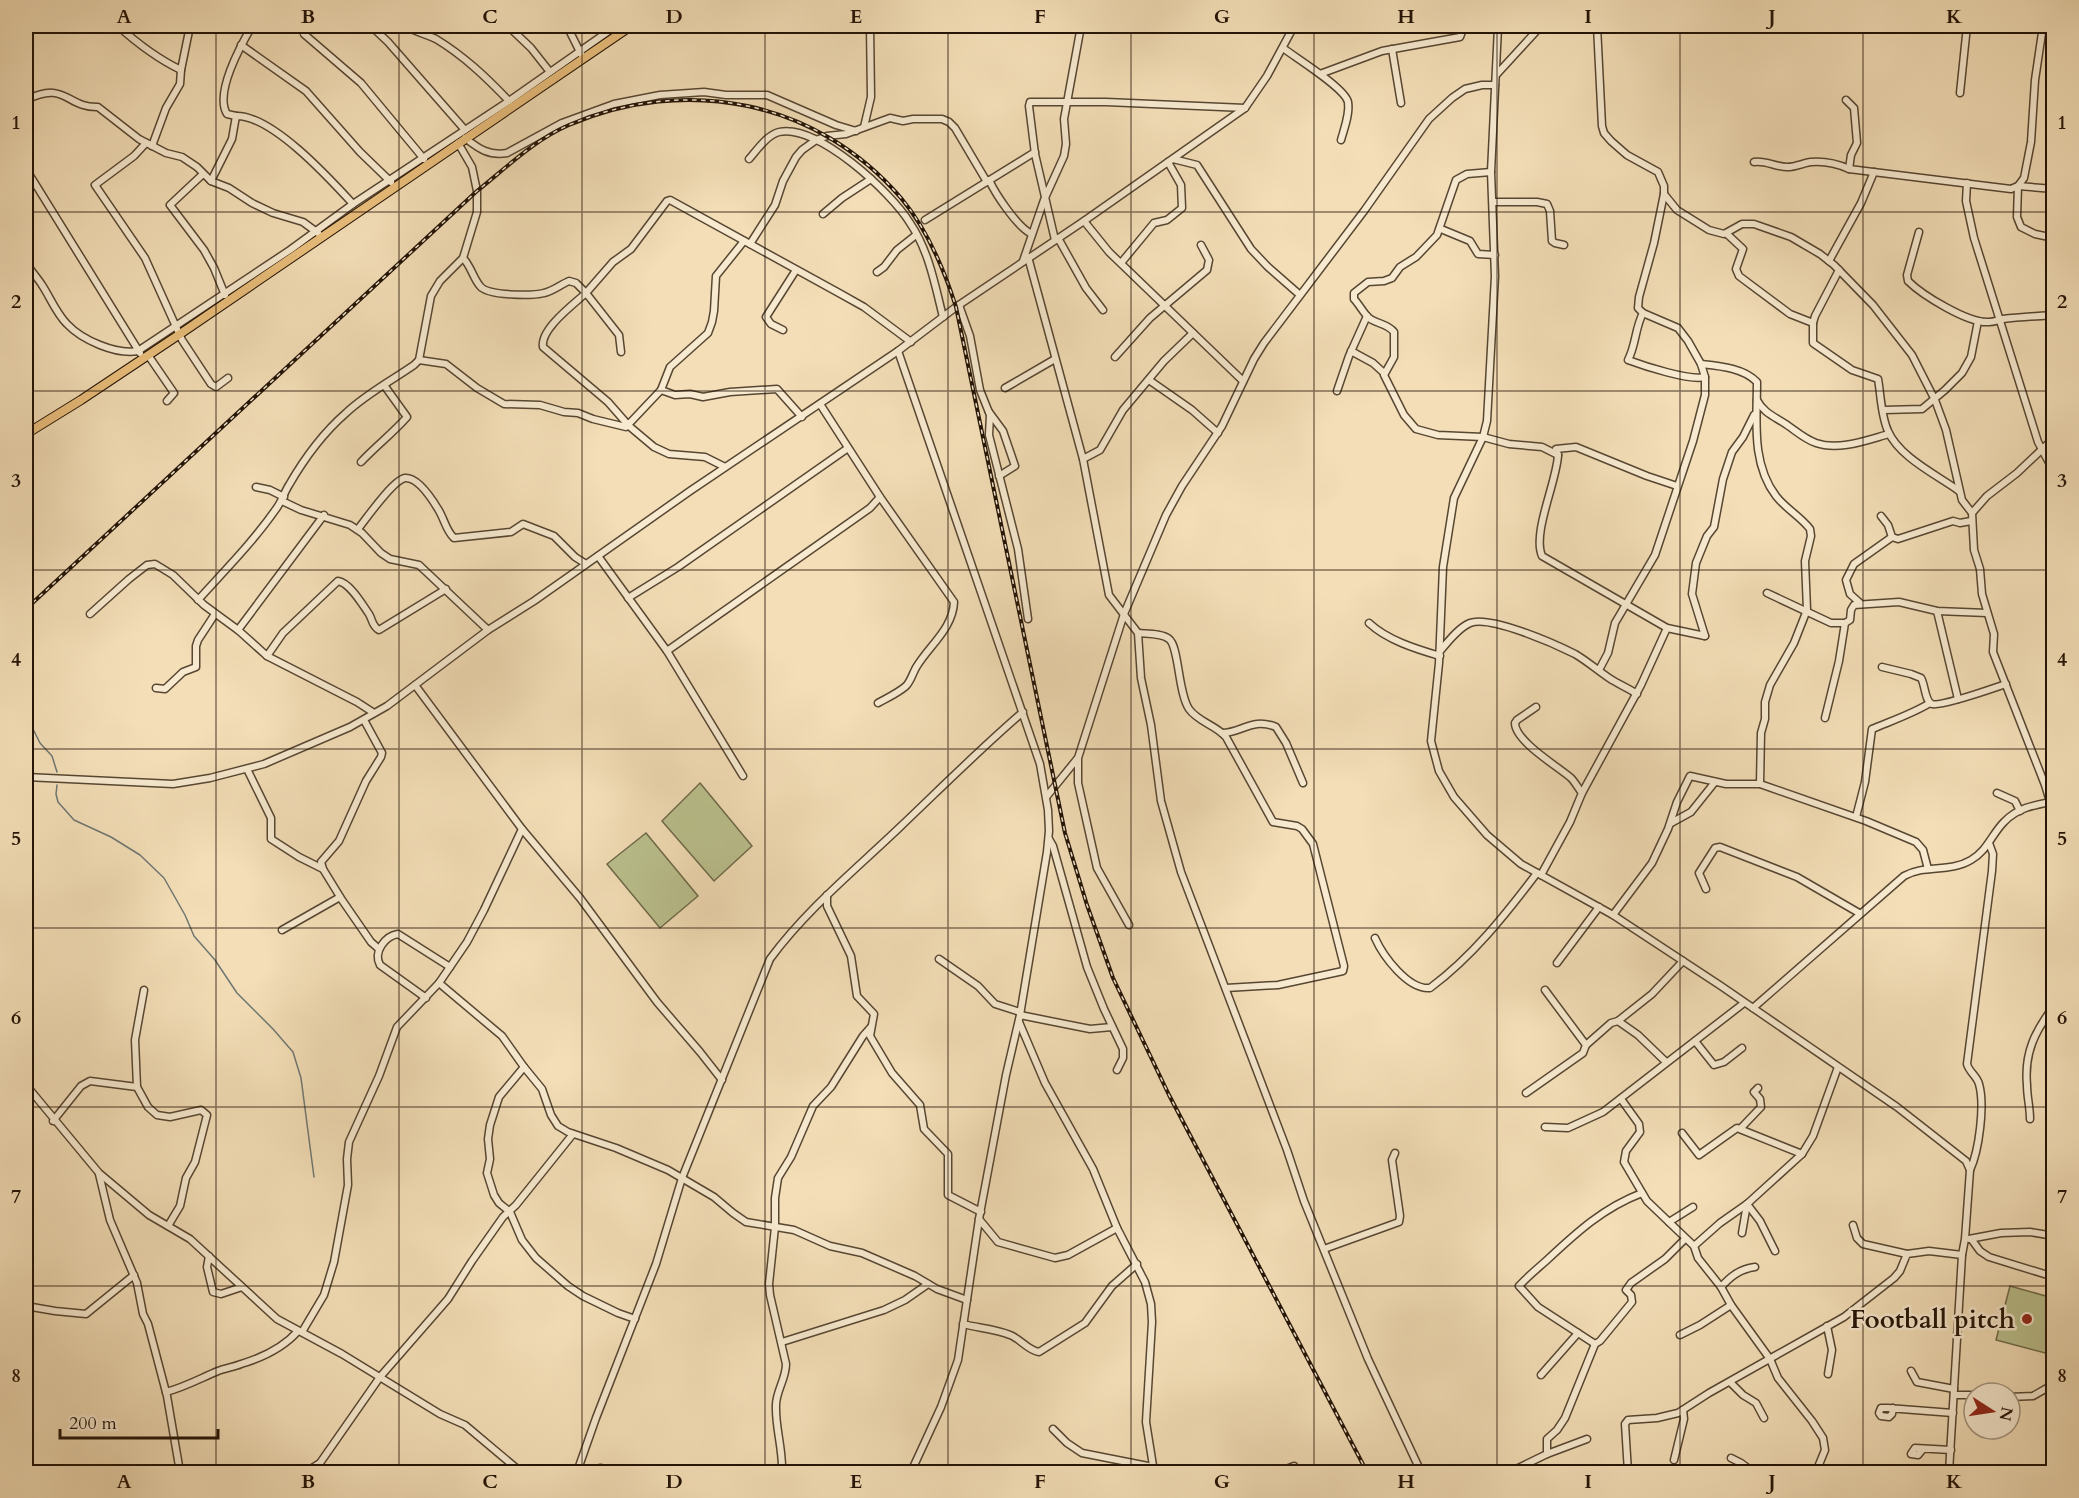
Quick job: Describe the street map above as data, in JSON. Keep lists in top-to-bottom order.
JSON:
{
  "places": ["Football pitch"],
  "scale_bar": "200 m",
  "north": "right",
  "grid": {
    "columns": [
      "A",
      "B",
      "C",
      "D",
      "E",
      "F",
      "G",
      "H",
      "I",
      "J",
      "K"
    ],
    "rows": [
      "1",
      "2",
      "3",
      "4",
      "5",
      "6",
      "7",
      "8"
    ]
  }
}
